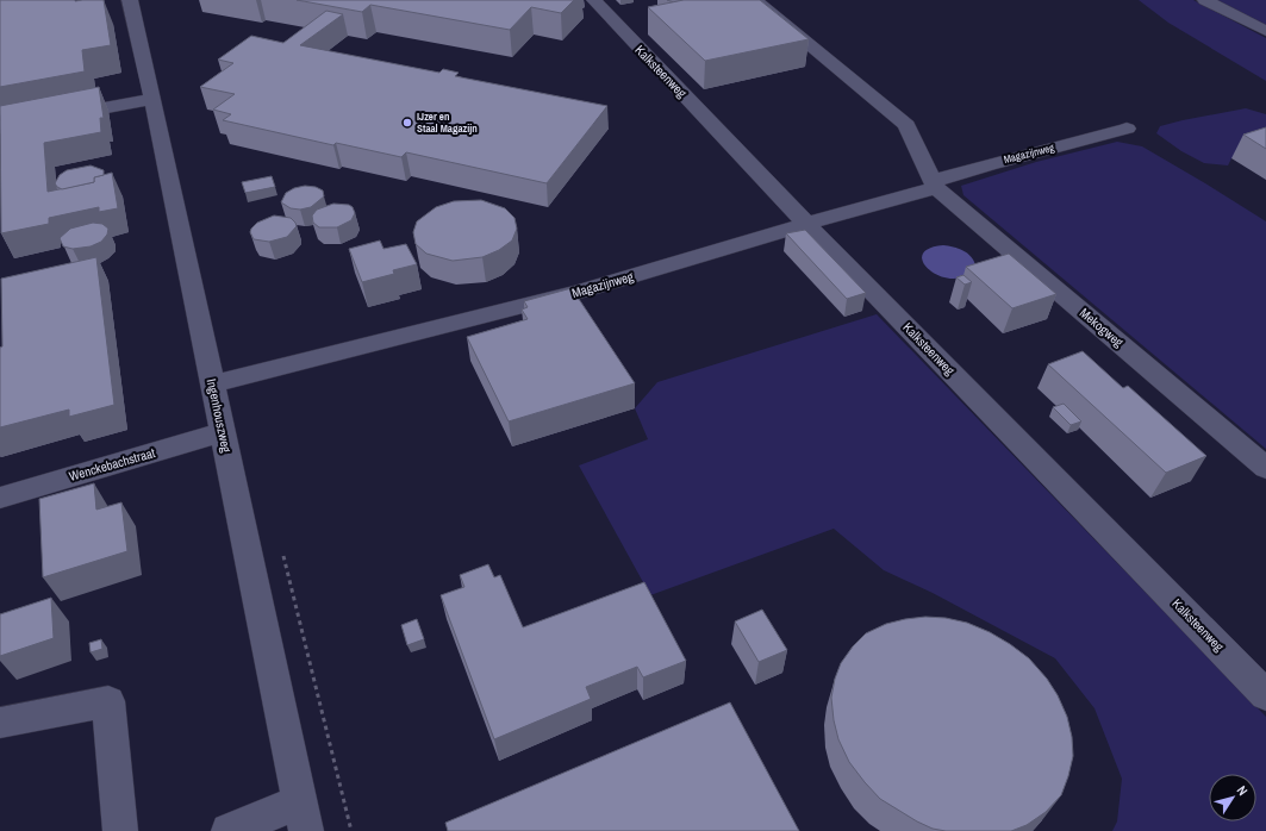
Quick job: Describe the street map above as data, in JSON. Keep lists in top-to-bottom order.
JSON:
{
  "streets": {
    "street": [
      "Kalksteenweg",
      "Magazijnweg",
      "Mekogweg",
      "Ingenhouszweg",
      "Wenckebachstraat"
    ]
  },
  "crossings": [
    ["Kalksteenweg", "Magazijnweg"],
    ["Magazijnweg", "Mekogweg"],
    ["Magazijnweg", "Ingenhouszweg"],
    ["Ingenhouszweg", "Wenckebachstraat"]
  ],
  "places": ["IJzer en Staal Magazijn"],
  "north": "top right"
}
